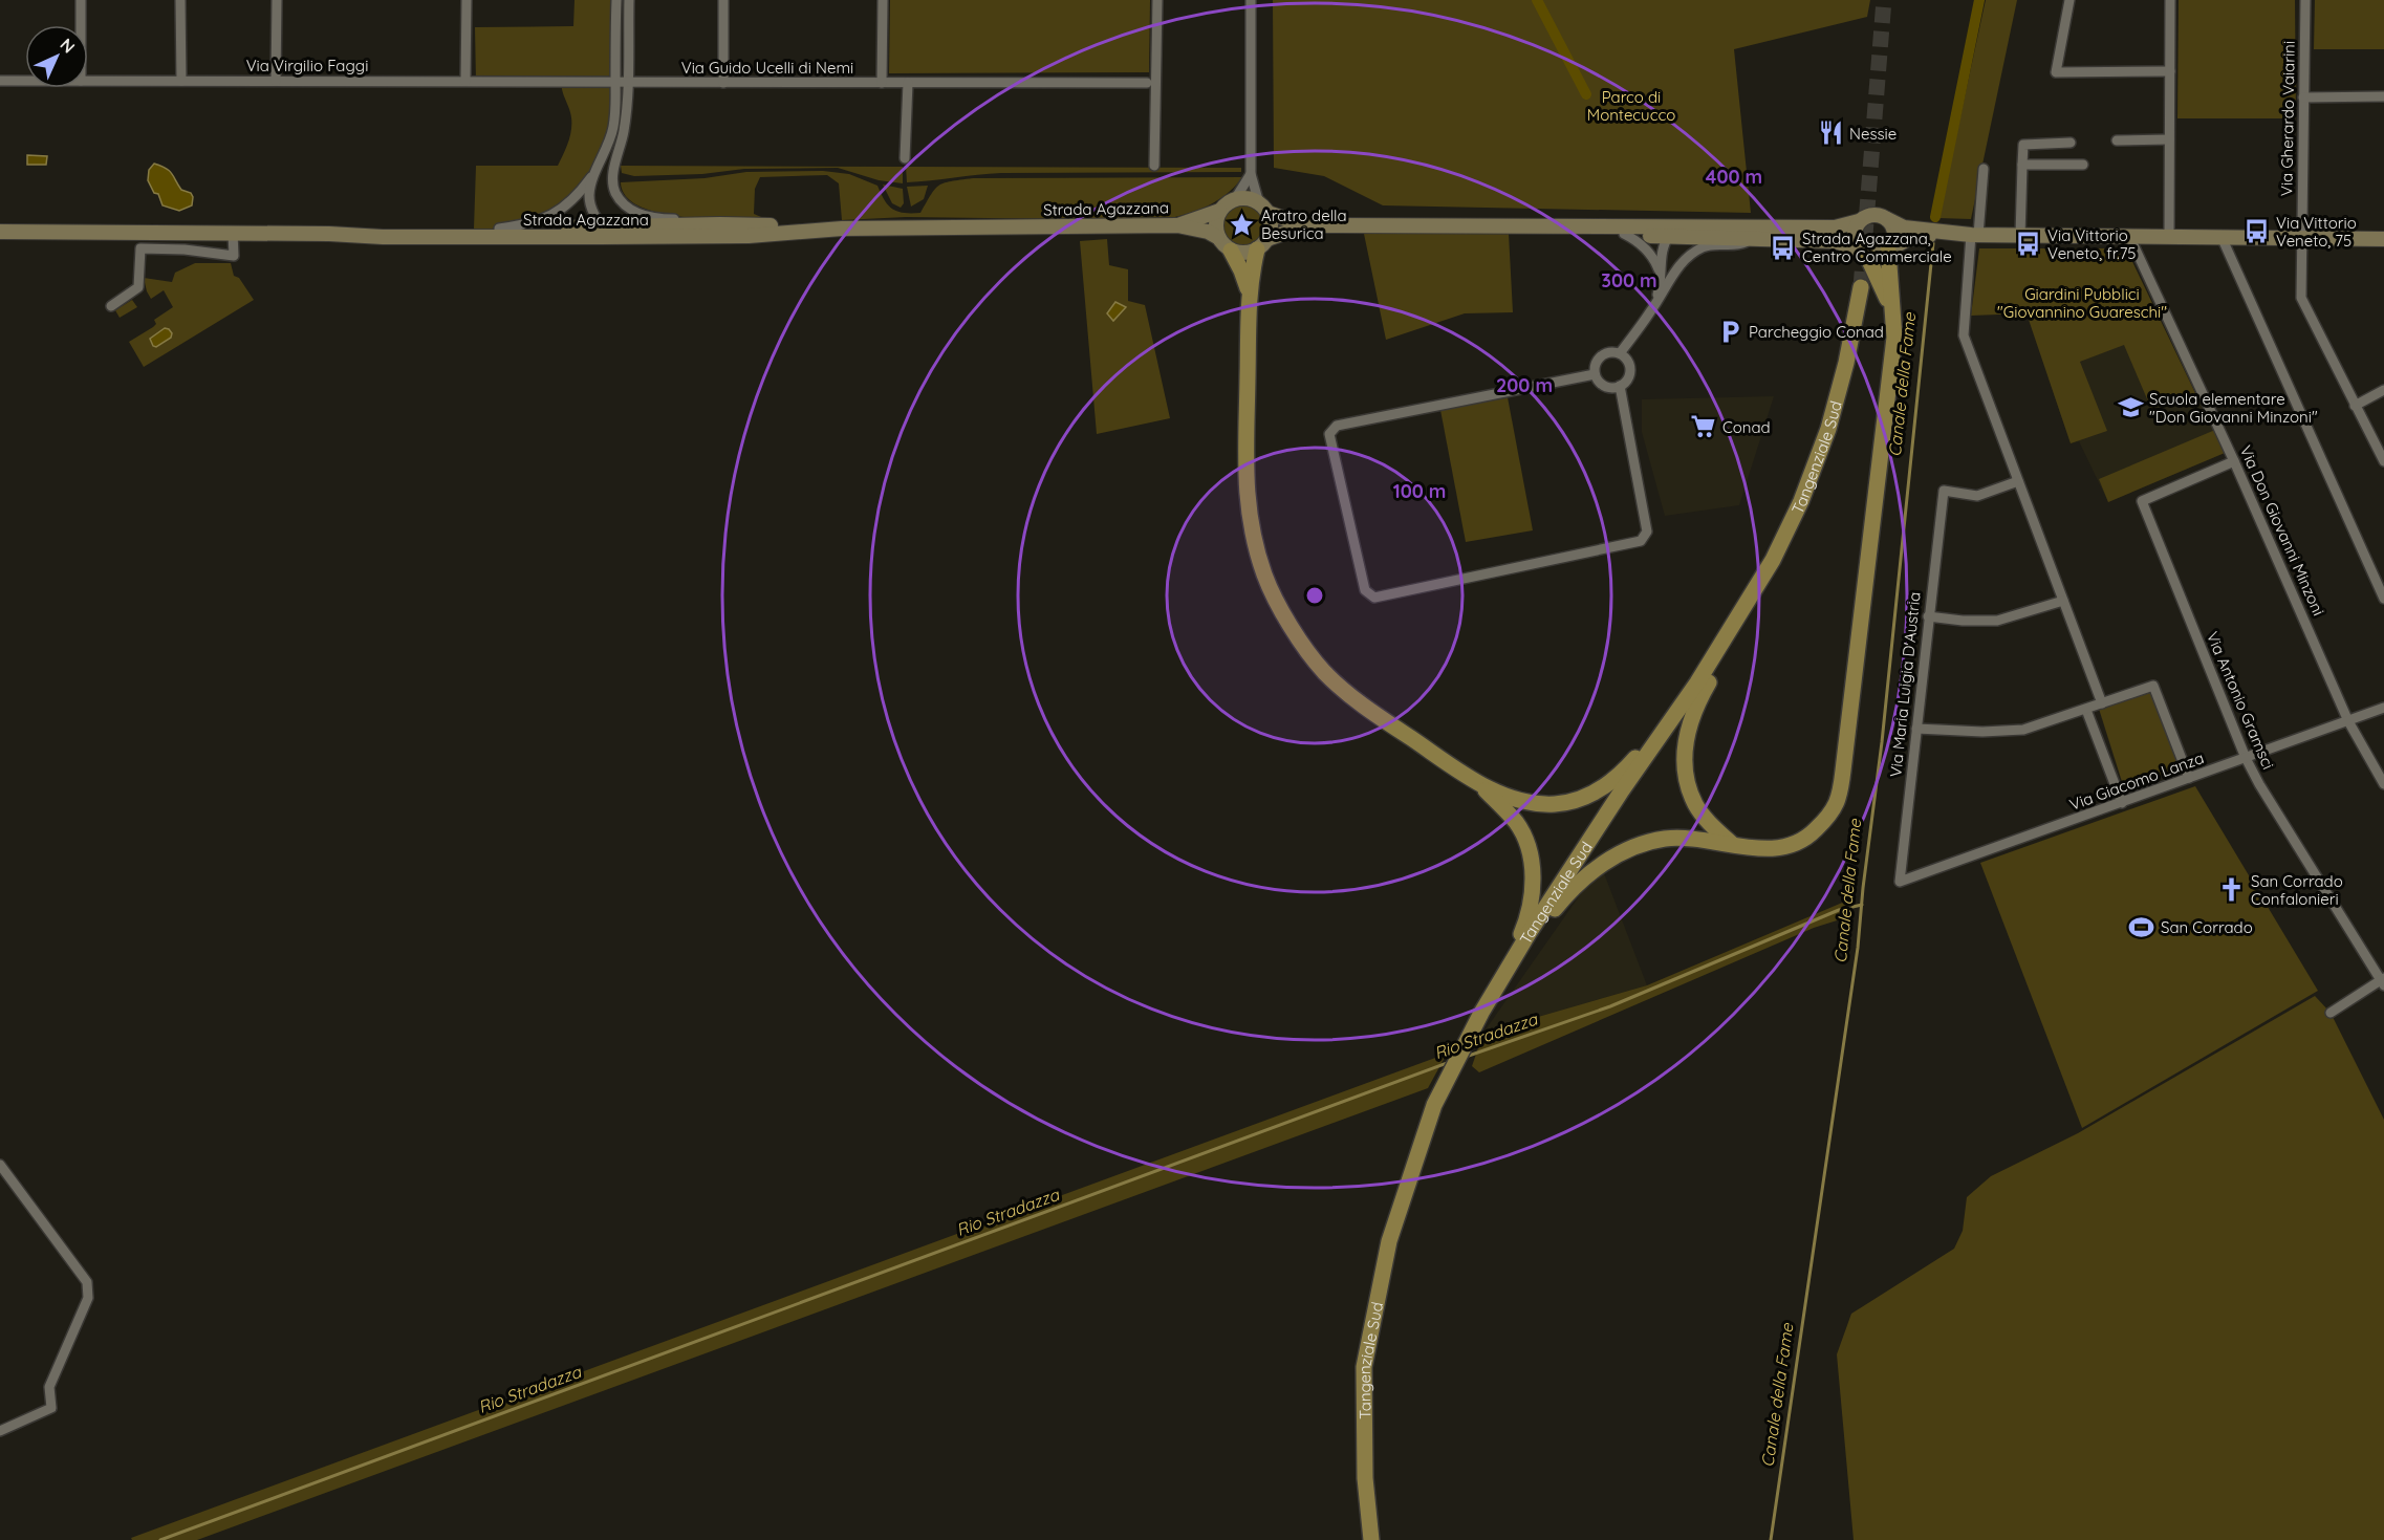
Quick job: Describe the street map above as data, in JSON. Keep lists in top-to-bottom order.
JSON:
{
  "streets": {
    "main road": ["Strada Agazzana", "Tangenziale Sud"],
    "street": [
      "Via Virgilio Faggi",
      "Via Guido Ucelli di Nemi",
      "Via Gherardo Vaiarini",
      "Via Don Giovanni Minzoni",
      "Via Maria Luigia D'Austria",
      "Via Antonio Gramsci",
      "Via Giacomo Lanza"
    ]
  },
  "crossings": [
    ["Via Virgilio Faggi", "Via Guido Ucelli di Nemi"],
    ["Via Guido Ucelli di Nemi", "Strada Agazzana"],
    ["Via Don Giovanni Minzoni", "Via Antonio Gramsci"],
    ["Via Don Giovanni Minzoni", "Via Giacomo Lanza"],
    ["Via Maria Luigia D'Austria", "Via Giacomo Lanza"],
    ["Via Antonio Gramsci", "Via Giacomo Lanza"]
  ],
  "water": ["Canale della Fame", "Rio Stradazza"],
  "parks": ["Parco di Montecucco", "Giardini Pubblici \"Giovannino Guareschi\""],
  "places": {
    "restaurant": ["Nessie"],
    "place": ["Aratro della Besurica"],
    "bus stop": ["Via Vittorio Veneto, 75", "Via Vittorio Veneto, fr.75", "Strada Agazzana, Centro Commerciale"],
    "parking": ["Parcheggio Conad"],
    "school or university": ["Scuola elementare \"Don Giovanni Minzoni\""],
    "supermarket": ["Conad"],
    "church": ["San Corrado Confalonieri"],
    "sports": ["San Corrado"]
  },
  "north": "top right",
  "rings": [
    "400 m",
    "300 m",
    "200 m",
    "100 m"
  ]
}
